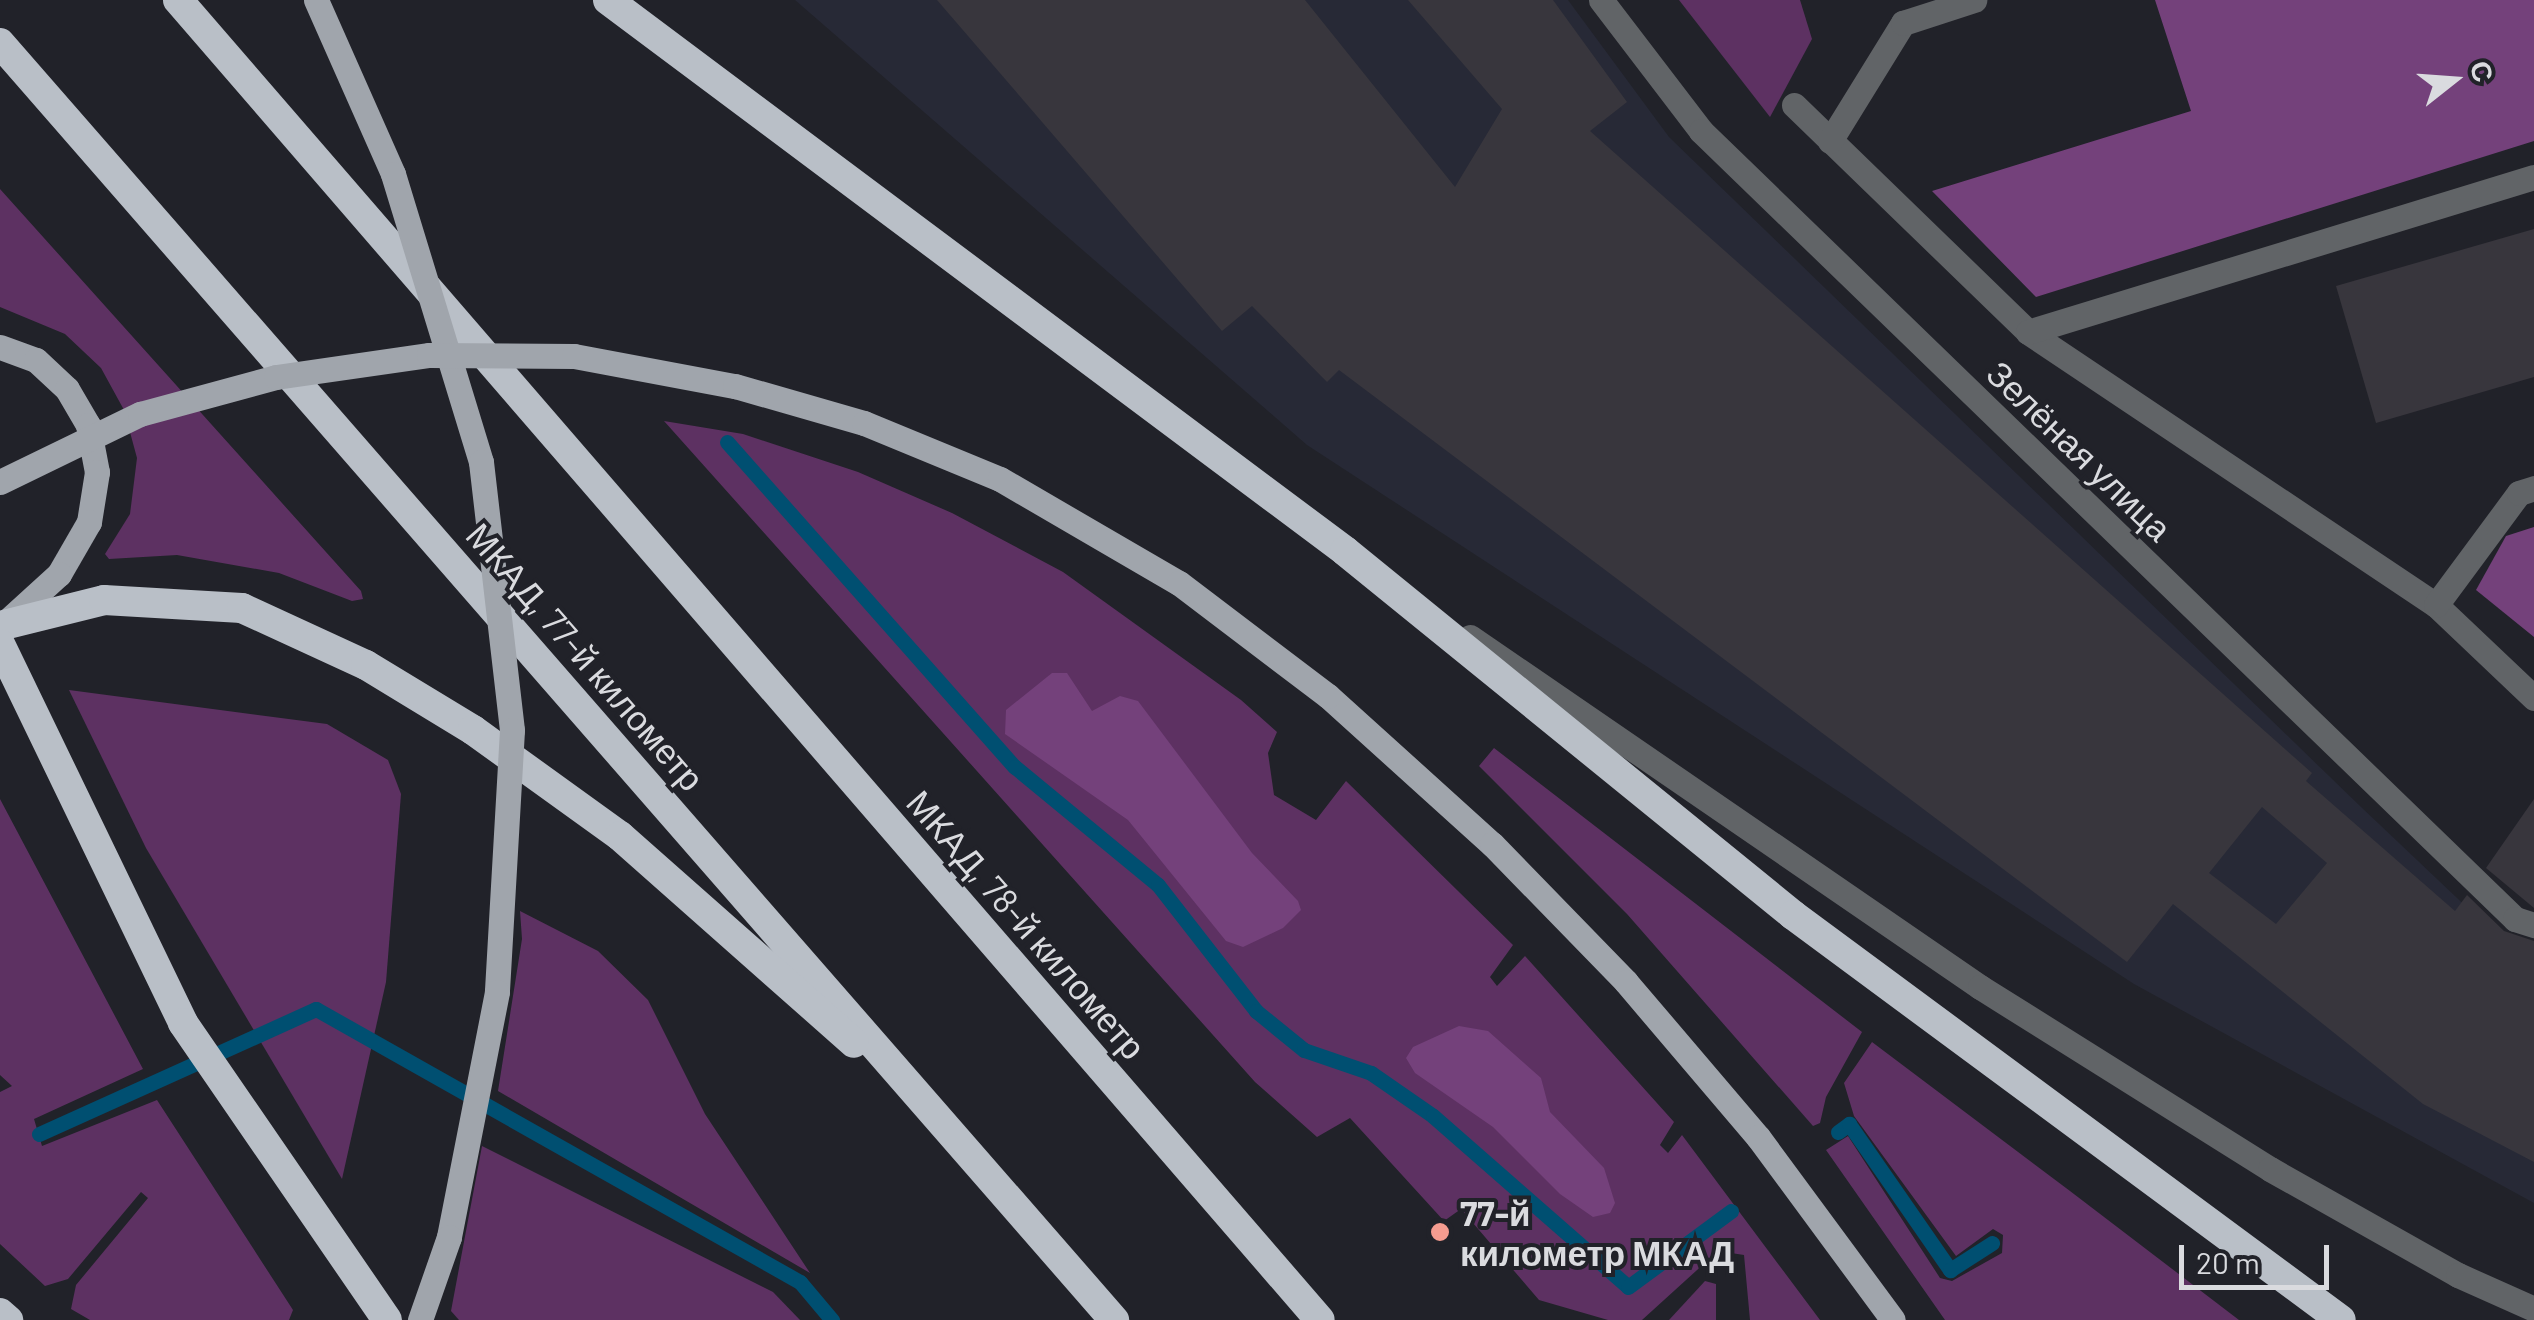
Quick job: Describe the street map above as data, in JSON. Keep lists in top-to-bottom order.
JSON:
{
  "streets": {
    "highway": ["МКАД, 77-й километр", "МКАД, 78-й километр"],
    "street": ["Зелёная улица"]
  },
  "places": ["77-й километр МКАД"],
  "scale_bar": "20 m",
  "north": "right"
}
